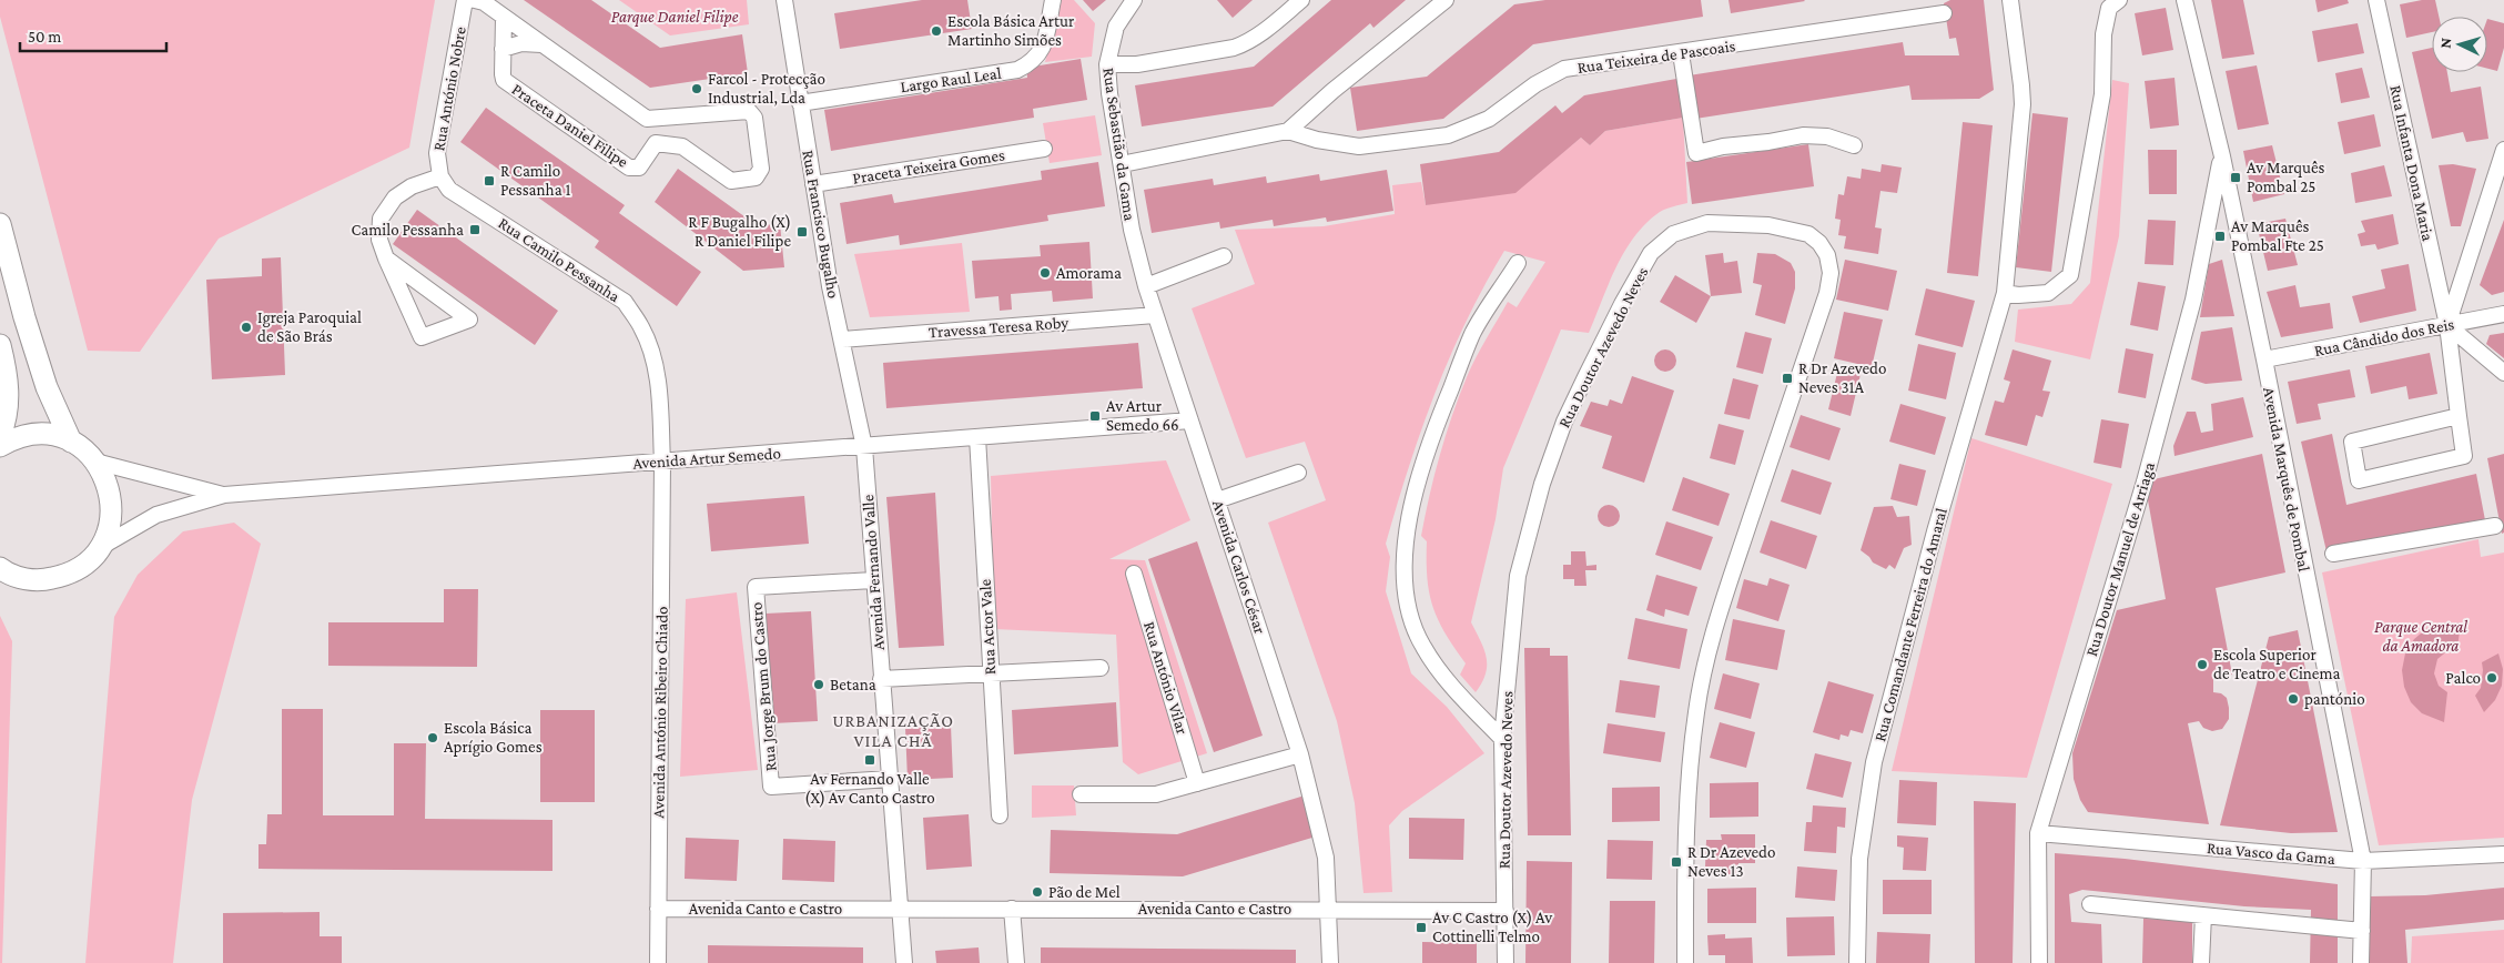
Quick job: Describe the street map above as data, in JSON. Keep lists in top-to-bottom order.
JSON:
{
  "streets": {
    "street": [
      "Rua Teixeira de Pascoais",
      "Largo Raul Leal",
      "Rua António Nobre",
      "Praceta Daniel Filipe",
      "Rua Sebastião da Gama",
      "Rua Infanta Dona Maria",
      "Praceta Teixeira Gomes",
      "Rua Francisco Bugalho",
      "Rua Camilo Pessanha",
      "Travessa Teresa Roby",
      "Rua Cândido dos Reis",
      "Rua Doutor Azevedo Neves",
      "Avenida Artur Semedo",
      "Avenida Marquês de Pombal",
      "Rua Doutor Manuel de Arriaga",
      "Avenida Carlos César",
      "Avenida Fernando Valle",
      "Rua Comandante Ferreira do Amaral",
      "Rua Actor Vale",
      "Rua António Vilar",
      "Rua Jorge Brum do Castro",
      "Avenida António Ribeiro Chiado",
      "Rua Vasco da Gama",
      "Avenida Canto e Castro"
    ]
  },
  "crossings": [
    ["Largo Raul Leal", "Rua Francisco Bugalho"],
    ["Rua António Nobre", "Rua Camilo Pessanha"],
    ["Rua Sebastião da Gama", "Avenida Carlos César"],
    ["Rua Infanta Dona Maria", "Rua Cândido dos Reis"],
    ["Praceta Teixeira Gomes", "Rua Francisco Bugalho"],
    ["Rua Francisco Bugalho", "Travessa Teresa Roby"],
    ["Rua Francisco Bugalho", "Avenida Artur Semedo"],
    ["Rua Francisco Bugalho", "Avenida Fernando Valle"],
    ["Rua Camilo Pessanha", "Avenida Artur Semedo"],
    ["Rua Camilo Pessanha", "Avenida António Ribeiro Chiado"],
    ["Travessa Teresa Roby", "Avenida Carlos César"],
    ["Rua Cândido dos Reis", "Avenida Marquês de Pombal"],
    ["Rua Doutor Azevedo Neves", "Avenida Canto e Castro"],
    ["Avenida Artur Semedo", "Avenida Carlos César"],
    ["Avenida Artur Semedo", "Avenida Fernando Valle"],
    ["Avenida Artur Semedo", "Rua Actor Vale"],
    ["Avenida Artur Semedo", "Avenida António Ribeiro Chiado"],
    ["Avenida Marquês de Pombal", "Rua Doutor Manuel de Arriaga"],
    ["Avenida Marquês de Pombal", "Rua Vasco da Gama"],
    ["Rua Doutor Manuel de Arriaga", "Rua Vasco da Gama"],
    ["Avenida Carlos César", "Avenida Canto e Castro"],
    ["Avenida Fernando Valle", "Rua Jorge Brum do Castro"],
    ["Avenida Fernando Valle", "Avenida Canto e Castro"],
    ["Avenida António Ribeiro Chiado", "Avenida Canto e Castro"]
  ],
  "districts": ["URBANIZAÇÃO VILA CHÃ"],
  "parks": ["Parque Daniel Filipe", "Parque Central da Amadora"],
  "places": {
    "other": [
      "Escola Básica Artur Martinho Simões",
      "Farcol - Protecção Industrial, Lda",
      "Amorama",
      "Igreja Paroquial de São Brás",
      "Escola Superior de Teatro e Cinema",
      "Palco",
      "Betana",
      "pantónio",
      "Escola Básica Aprígio Gomes",
      "Pão de Mel"
    ],
    "transit": [
      "Av Marquês Pombal 25",
      "R Camilo Pessanha 1",
      "Camilo Pessanha",
      "R F Bugalho (X) R Daniel Filipe",
      "Av Marquês Pombal Fte 25",
      "R Dr Azevedo Neves 31A",
      "Av Artur Semedo 66",
      "Av Fernando Valle (X) Av Canto Castro",
      "R Dr Azevedo Neves 13",
      "Av C Castro (X) Av Cottinelli Telmo"
    ]
  },
  "scale_bar": "50 m",
  "north": "left"
}
